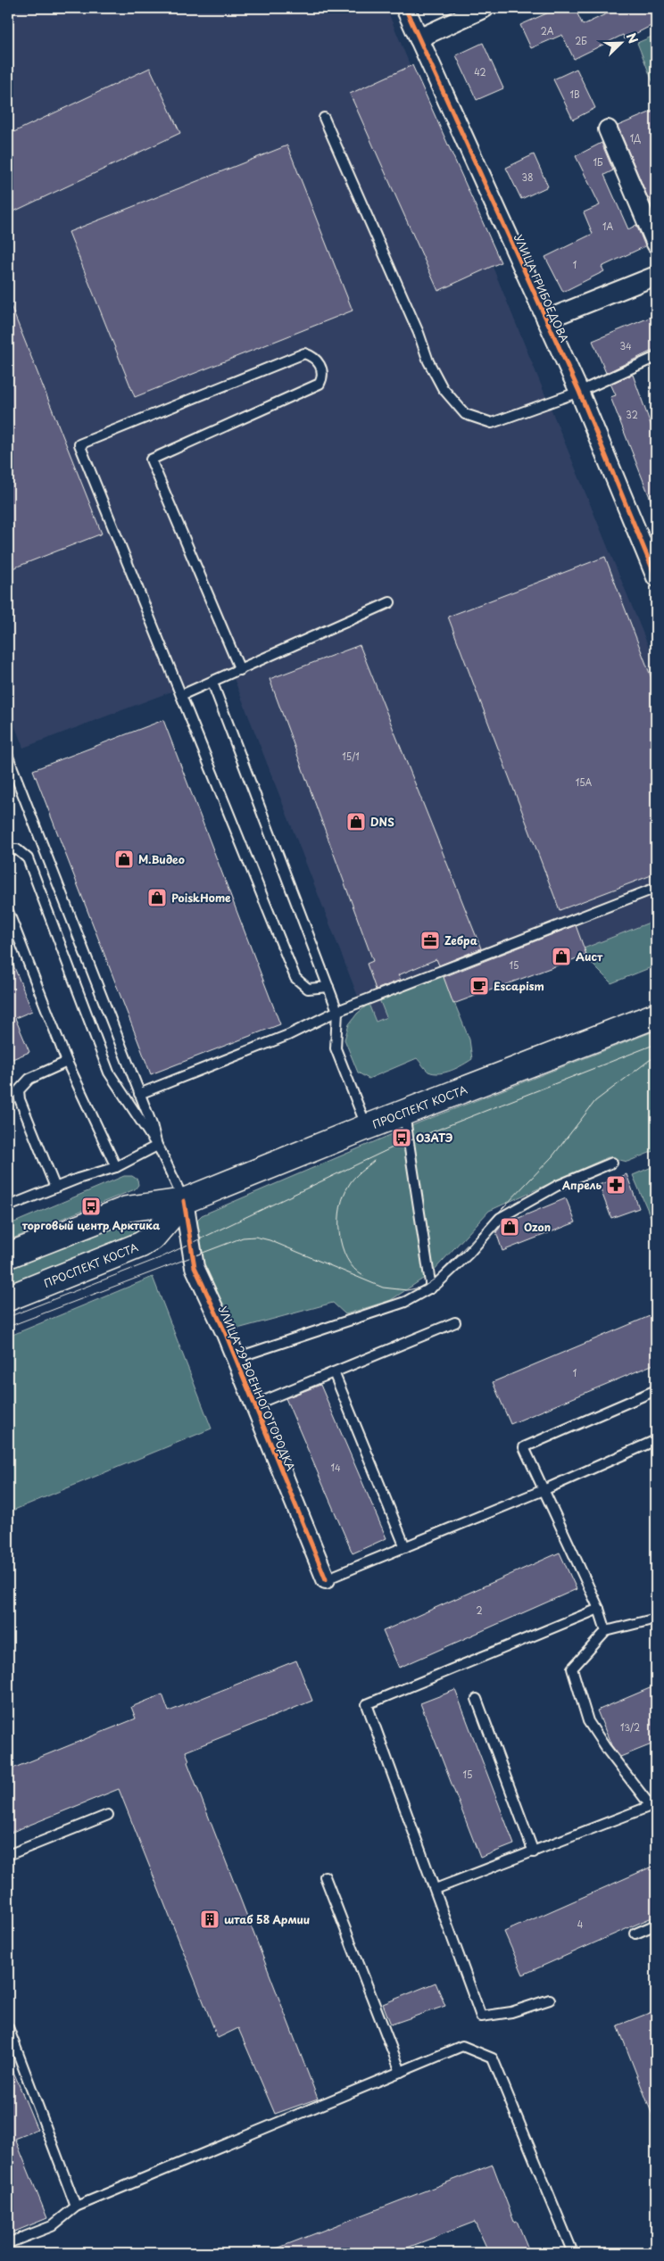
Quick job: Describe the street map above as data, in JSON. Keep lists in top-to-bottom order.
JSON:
{
  "streets": {
    "main road": ["ПРОСПЕКТ КОСТА"],
    "street": ["УЛИЦА ГРИБОЕДОВА", "УЛИЦА 29 ВОЕННОГО ГОРОДКА"]
  },
  "crossings": [
    ["ПРОСПЕКТ КОСТА", "УЛИЦА 29 ВОЕННОГО ГОРОДКА"]
  ],
  "places": {
    "shop": [
      "DNS",
      "M.Видео",
      "PoiskHome",
      "Аист",
      "Ozon"
    ],
    "office": ["Zeбра"],
    "cafe": ["Escapism"],
    "bus stop": ["ОЗАТЭ", "торговый центр Арктика"],
    "pharmacy": ["Апрель"],
    "building": ["штаб 58 Армии"]
  },
  "house_numbers": [
    "2А",
    "2Б",
    "42",
    "1В",
    "1Д",
    "1Б",
    "38",
    "1А",
    "1",
    "34",
    "32",
    "15/1",
    "15А",
    "15",
    "1",
    "14",
    "2",
    "13/2",
    "15",
    "4"
  ],
  "north": "top right"
}
